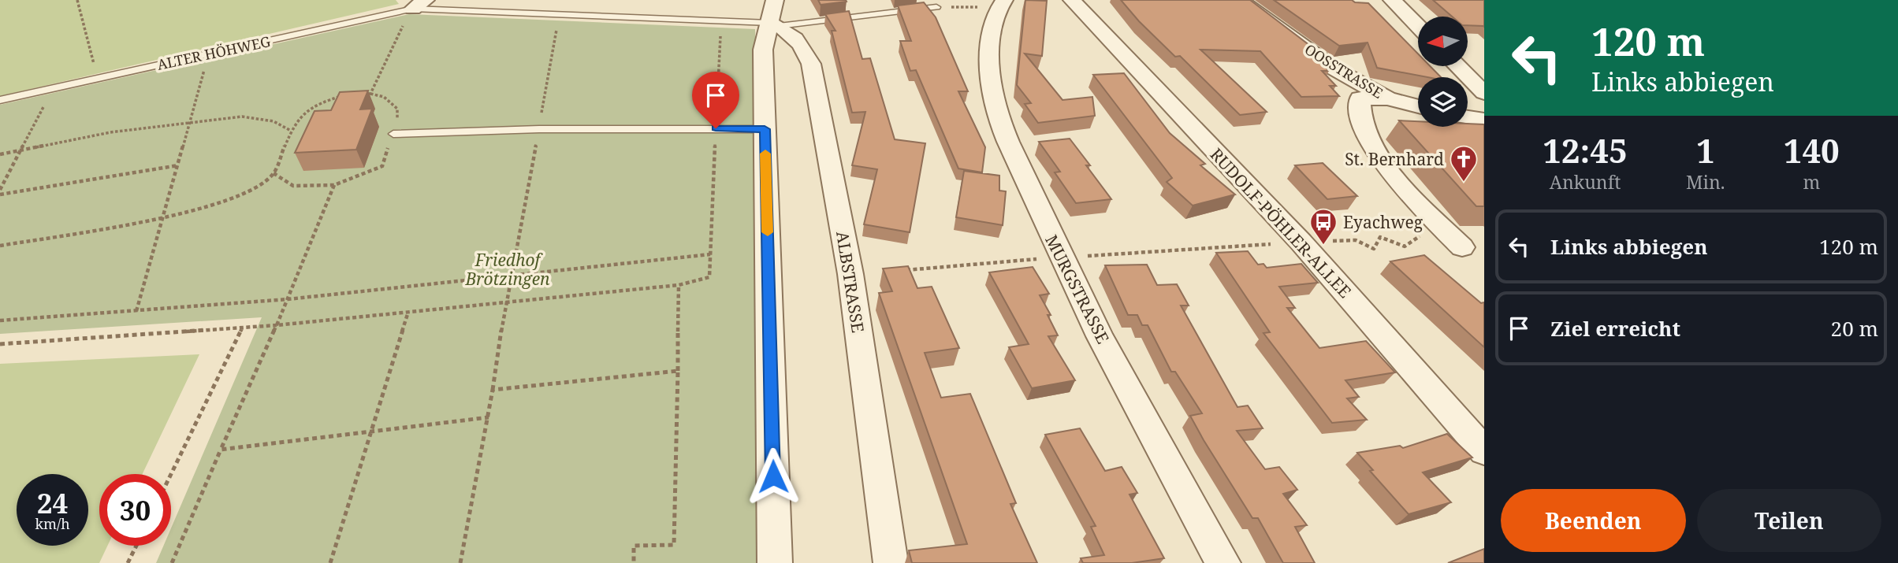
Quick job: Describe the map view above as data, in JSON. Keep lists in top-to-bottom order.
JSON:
{
  "streets": {
    "street": [
      "OOSSTRASSE",
      "RUDOLF-PÖHLER-ALLEE",
      "ALBSTRASSE",
      "MURGSTRASSE"
    ],
    "lane": ["ALTER HÖHWEG"]
  },
  "crossings": [
    ["ALTER HÖHWEG", "ALBSTRASSE"]
  ],
  "parks": ["Friedhof Brötzingen"],
  "places": {
    "church": ["St. Bernhard"],
    "bus stop": ["Eyachweg"]
  },
  "north": "left",
  "page": {
    "turn": ["120 m", "Links abbiegen"],
    "eta": [
      "12:45",
      "Ankunft",
      "1",
      "Min.",
      "140",
      "m"
    ],
    "list": [
      {
        "name": "Links abbiegen",
        "value": "120 m"
      },
      {
        "name": "Ziel erreicht",
        "value": "20 m"
      }
    ],
    "speed": "24 km/h",
    "limit": "30",
    "buttons": ["Beenden", "Teilen"]
  }
}
